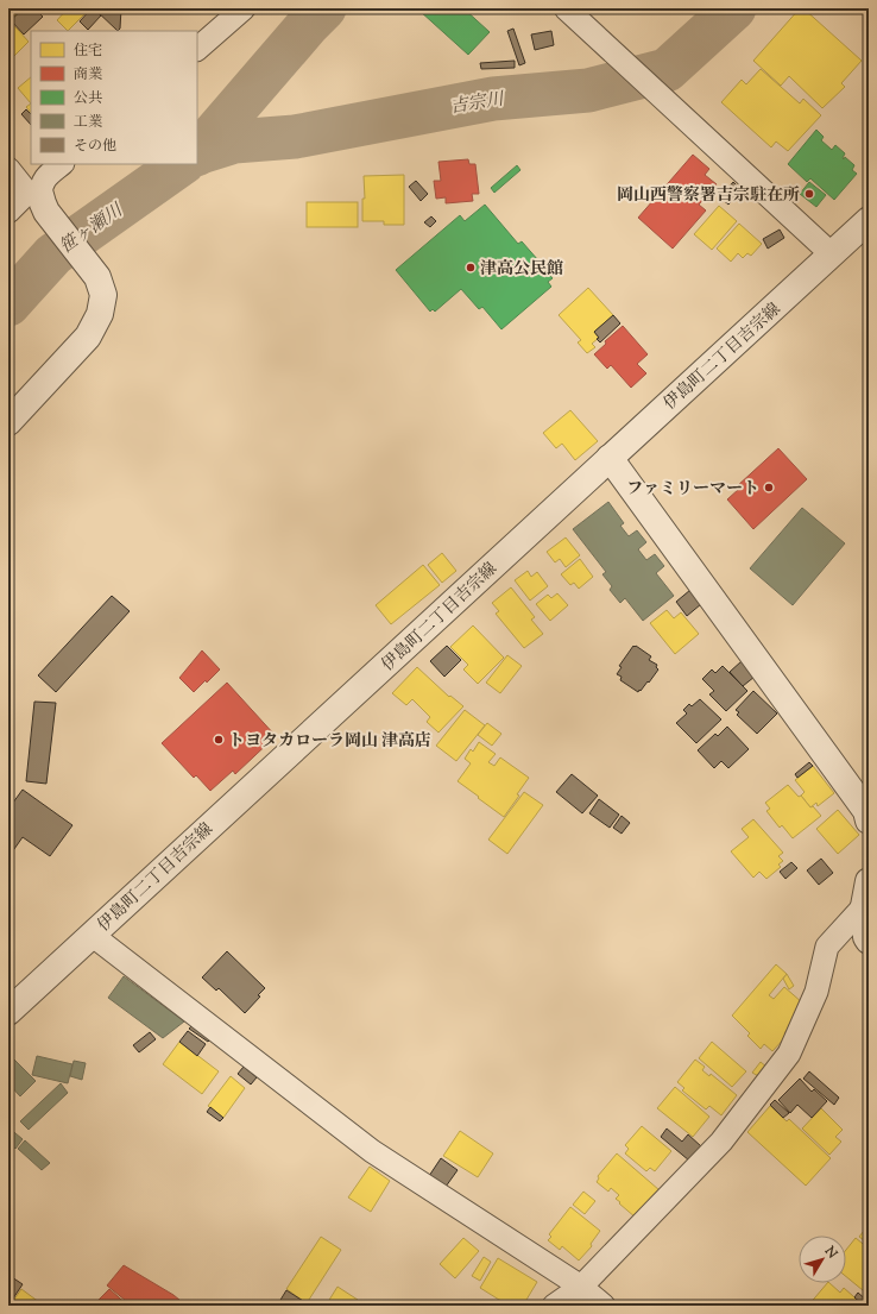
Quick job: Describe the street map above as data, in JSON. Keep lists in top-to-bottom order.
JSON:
{
  "streets": {
    "street": ["伊島町二丁目吉宗線"]
  },
  "water": ["吉宗川", "笹ヶ瀬川"],
  "places": [
    "岡山西警察署吉宗駐在所",
    "津高公民館",
    "ファミリーマート",
    "トヨタカローラ岡山 津高店"
  ],
  "legend": [
    "住宅",
    "商業",
    "公共",
    "工業",
    "その他"
  ],
  "north": "top right"
}
